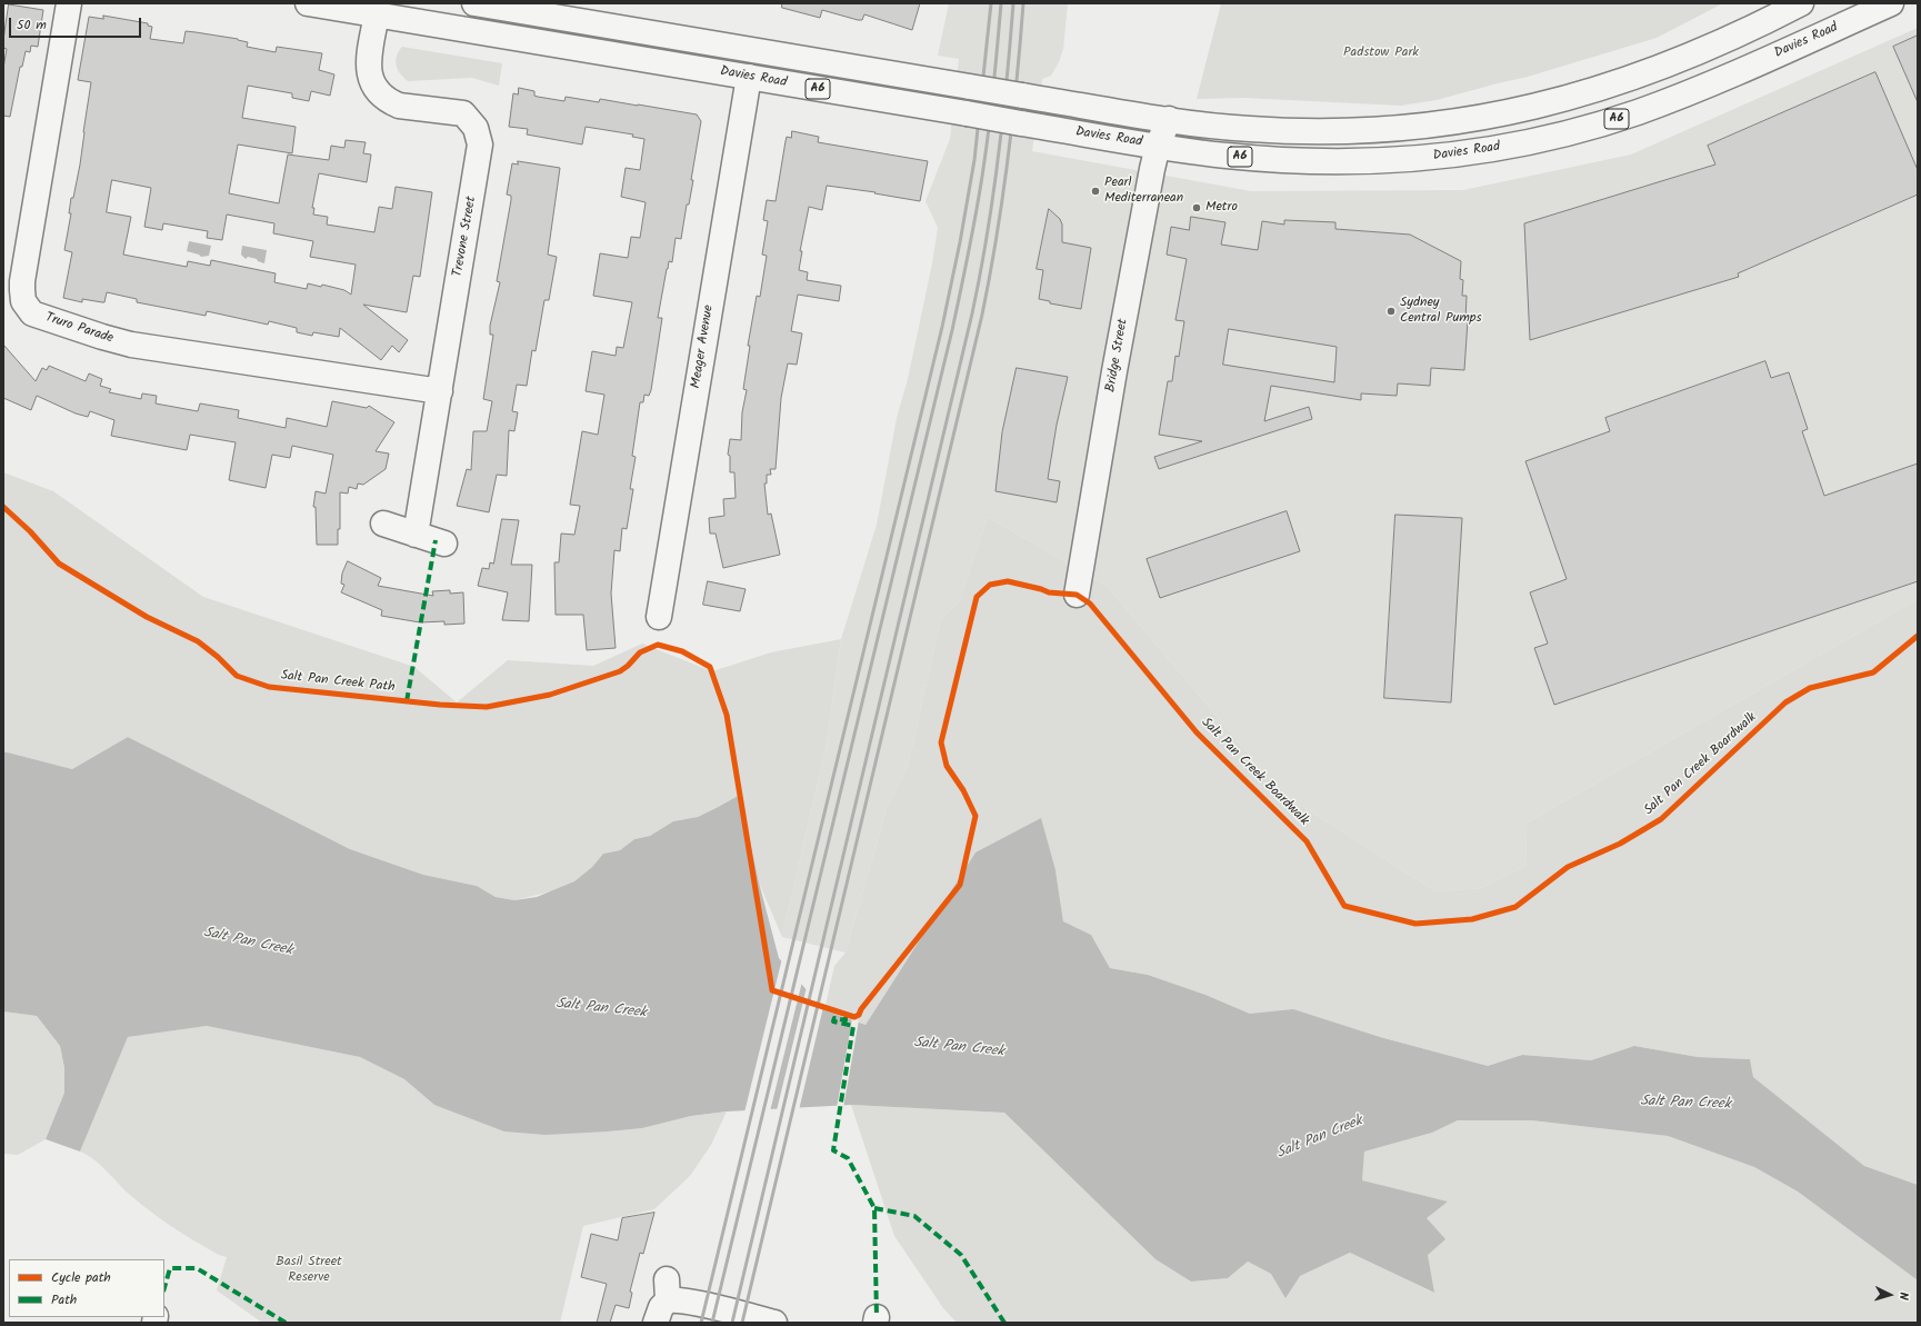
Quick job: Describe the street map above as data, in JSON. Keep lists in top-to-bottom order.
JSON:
{
  "streets": {
    "main road": [
      "Davies Road",
      "A6",
      "Trevone Street",
      "Truro Parade",
      "Meager Avenue",
      "Bridge Street"
    ],
    "cycle path": ["Salt Pan Creek Path"]
  },
  "crossings": [
    ["Davies Road", "Trevone Street"],
    ["Davies Road", "Meager Avenue"],
    ["Davies Road", "Bridge Street"],
    ["Trevone Street", "Truro Parade"]
  ],
  "water": ["Salt Pan Creek"],
  "parks": ["Padstow Park", "Basil Street Reserve"],
  "places": ["Pearl Mediterranean", "Metro", "Sydney Central Pumps"],
  "legend": ["Cycle path", "Path"],
  "scale_bar": "50 m",
  "north": "right"
}
